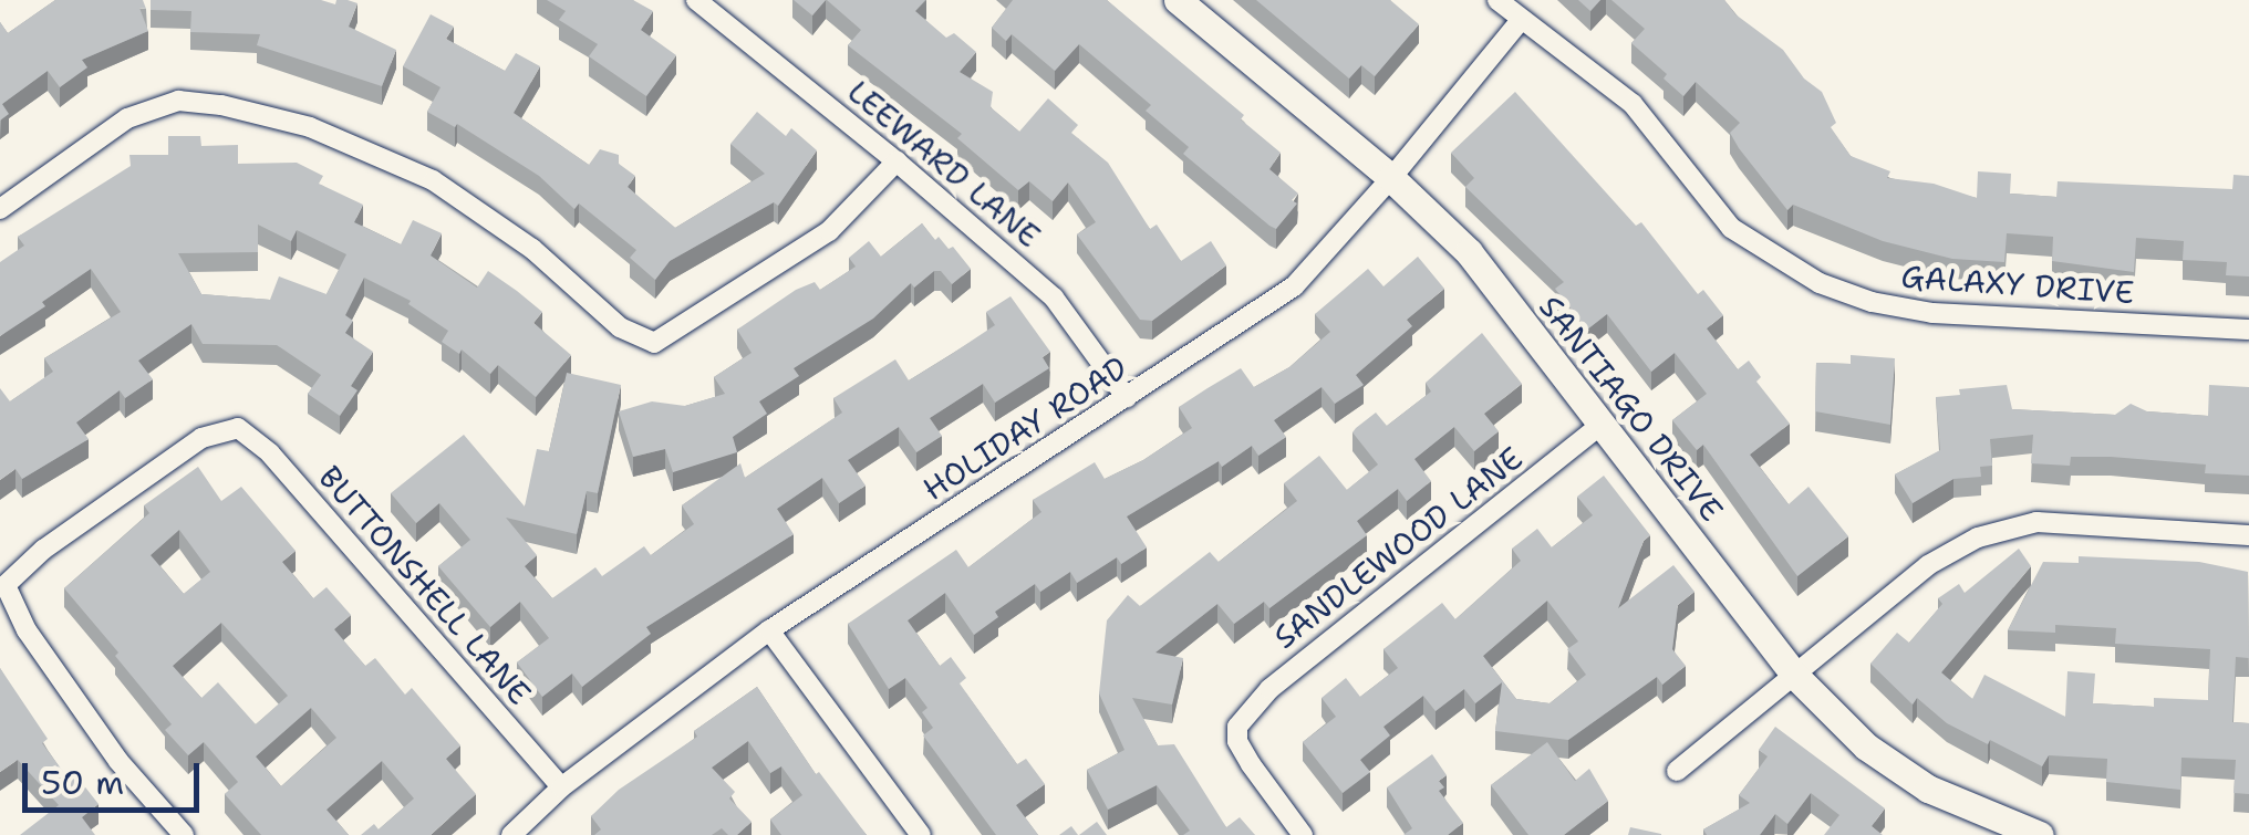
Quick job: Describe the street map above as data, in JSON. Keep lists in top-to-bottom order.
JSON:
{
  "streets": {
    "street": [
      "LEEWARD LANE",
      "GALAXY DRIVE",
      "SANTIAGO DRIVE",
      "HOLIDAY ROAD",
      "SANDLEWOOD LANE",
      "BUTTONSHELL LANE"
    ]
  },
  "crossings": [
    ["LEEWARD LANE", "HOLIDAY ROAD"],
    ["GALAXY DRIVE", "HOLIDAY ROAD"],
    ["SANTIAGO DRIVE", "HOLIDAY ROAD"],
    ["SANTIAGO DRIVE", "SANDLEWOOD LANE"],
    ["HOLIDAY ROAD", "BUTTONSHELL LANE"]
  ],
  "scale_bar": "50 m"
}
